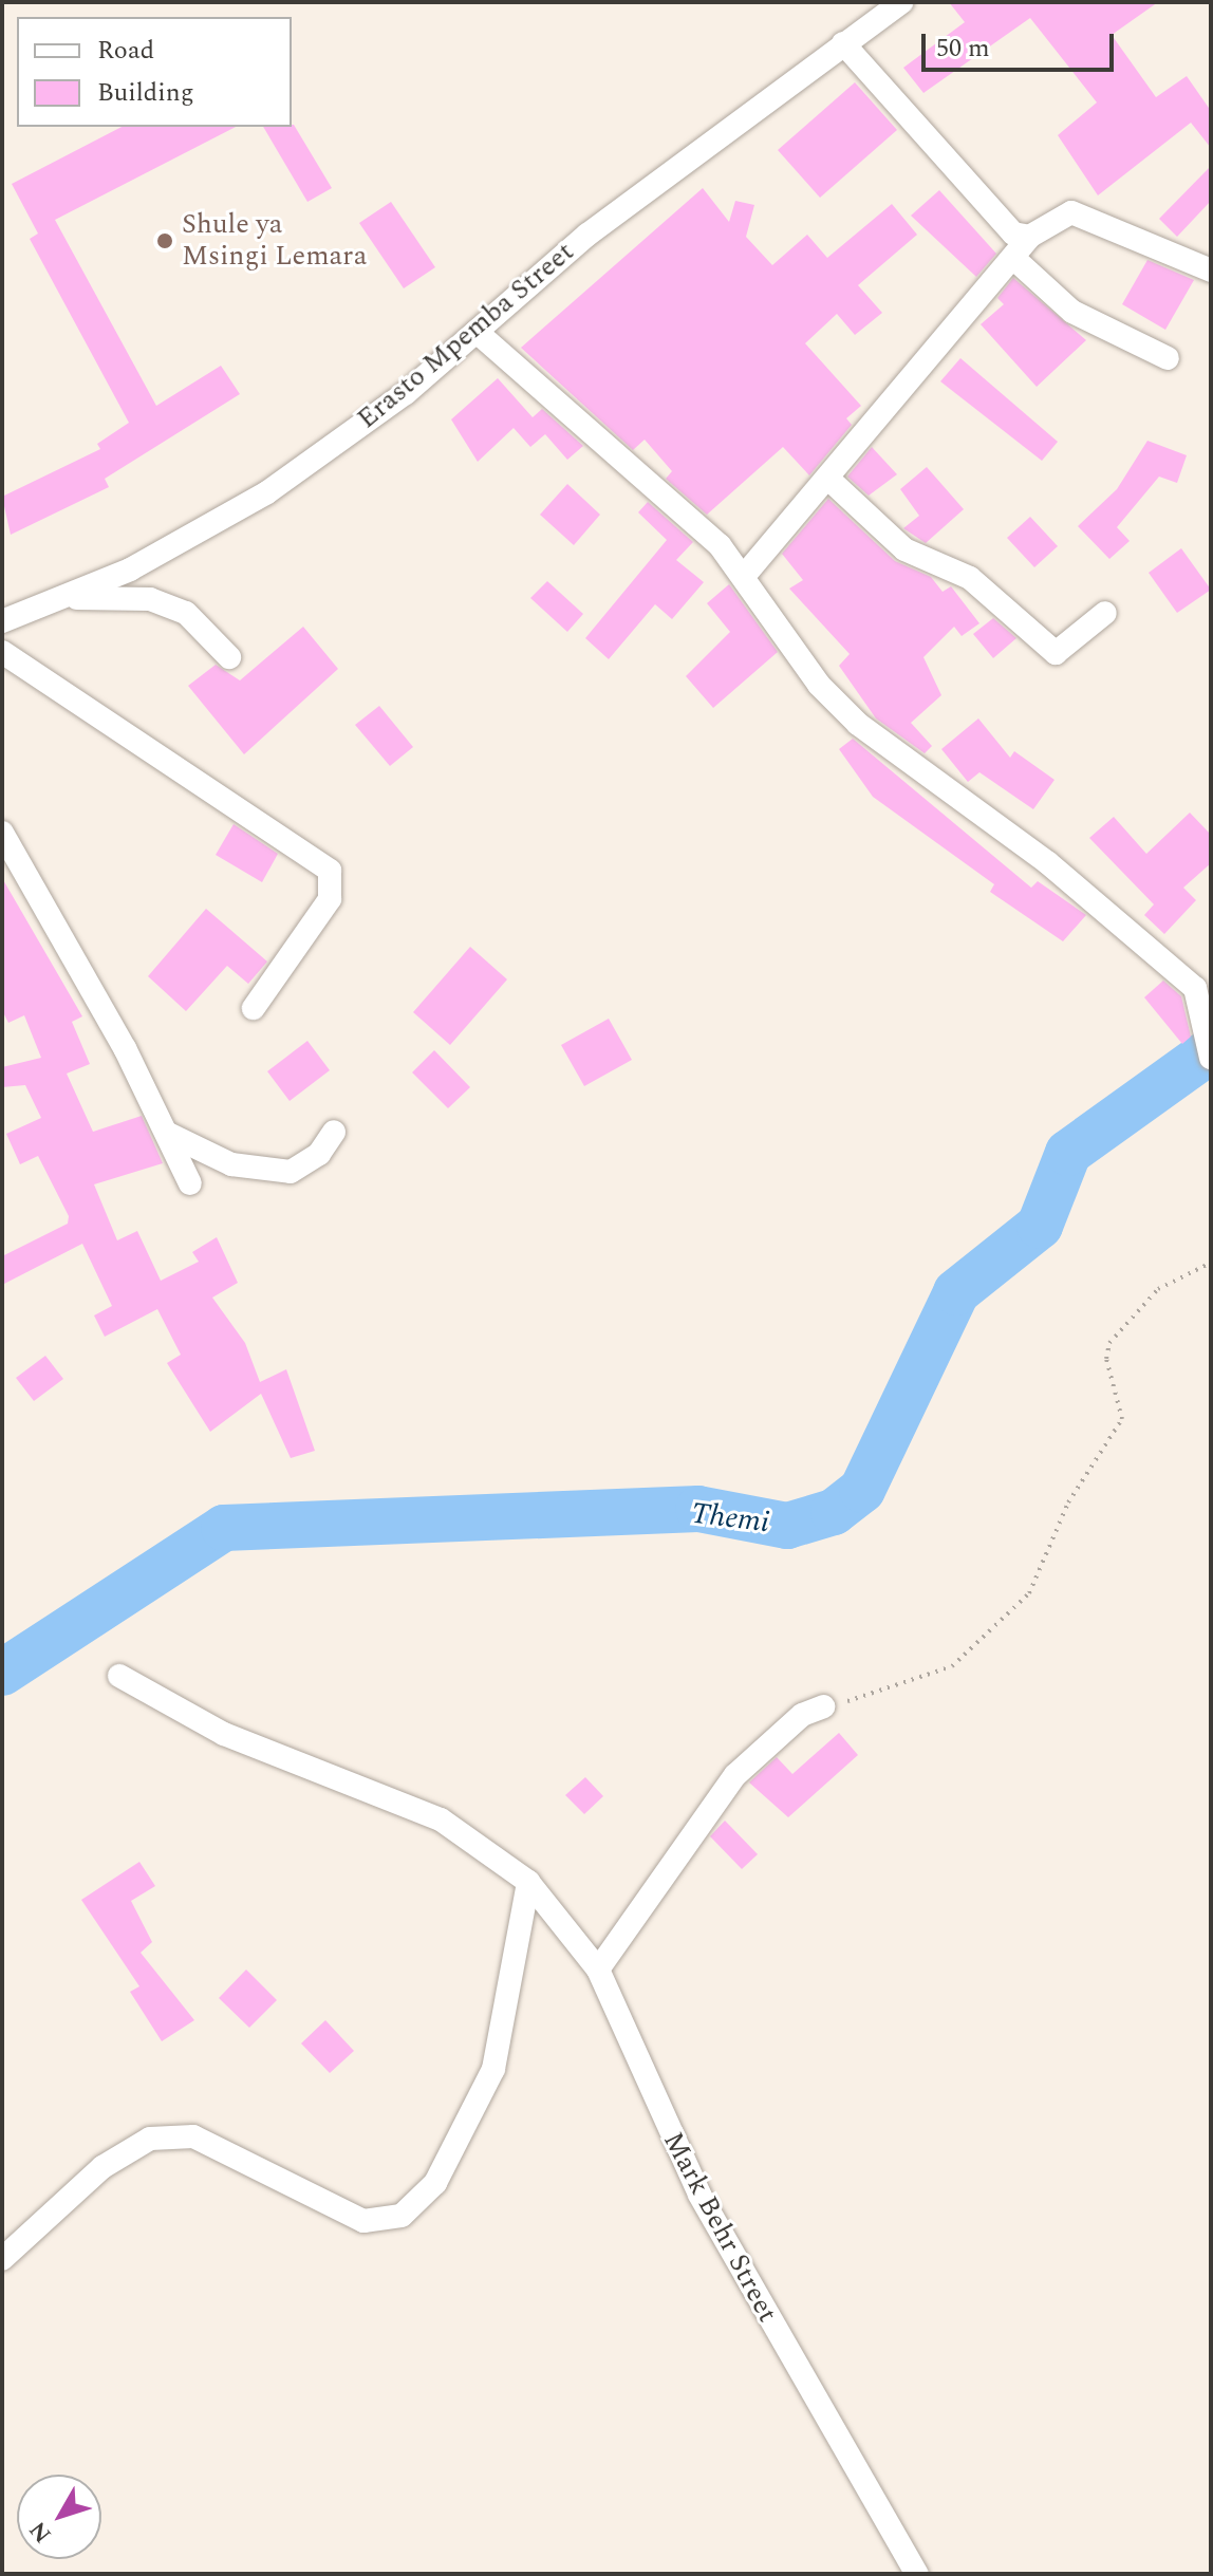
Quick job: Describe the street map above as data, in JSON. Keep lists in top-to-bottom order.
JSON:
{
  "streets": {
    "street": ["Erasto Mpemba Street", "Mark Behr Street"]
  },
  "water": ["Themi"],
  "places": ["Shule ya Msingi Lemara"],
  "legend": ["Road", "Building"],
  "scale_bar": "50 m",
  "north": "bottom left"
}
